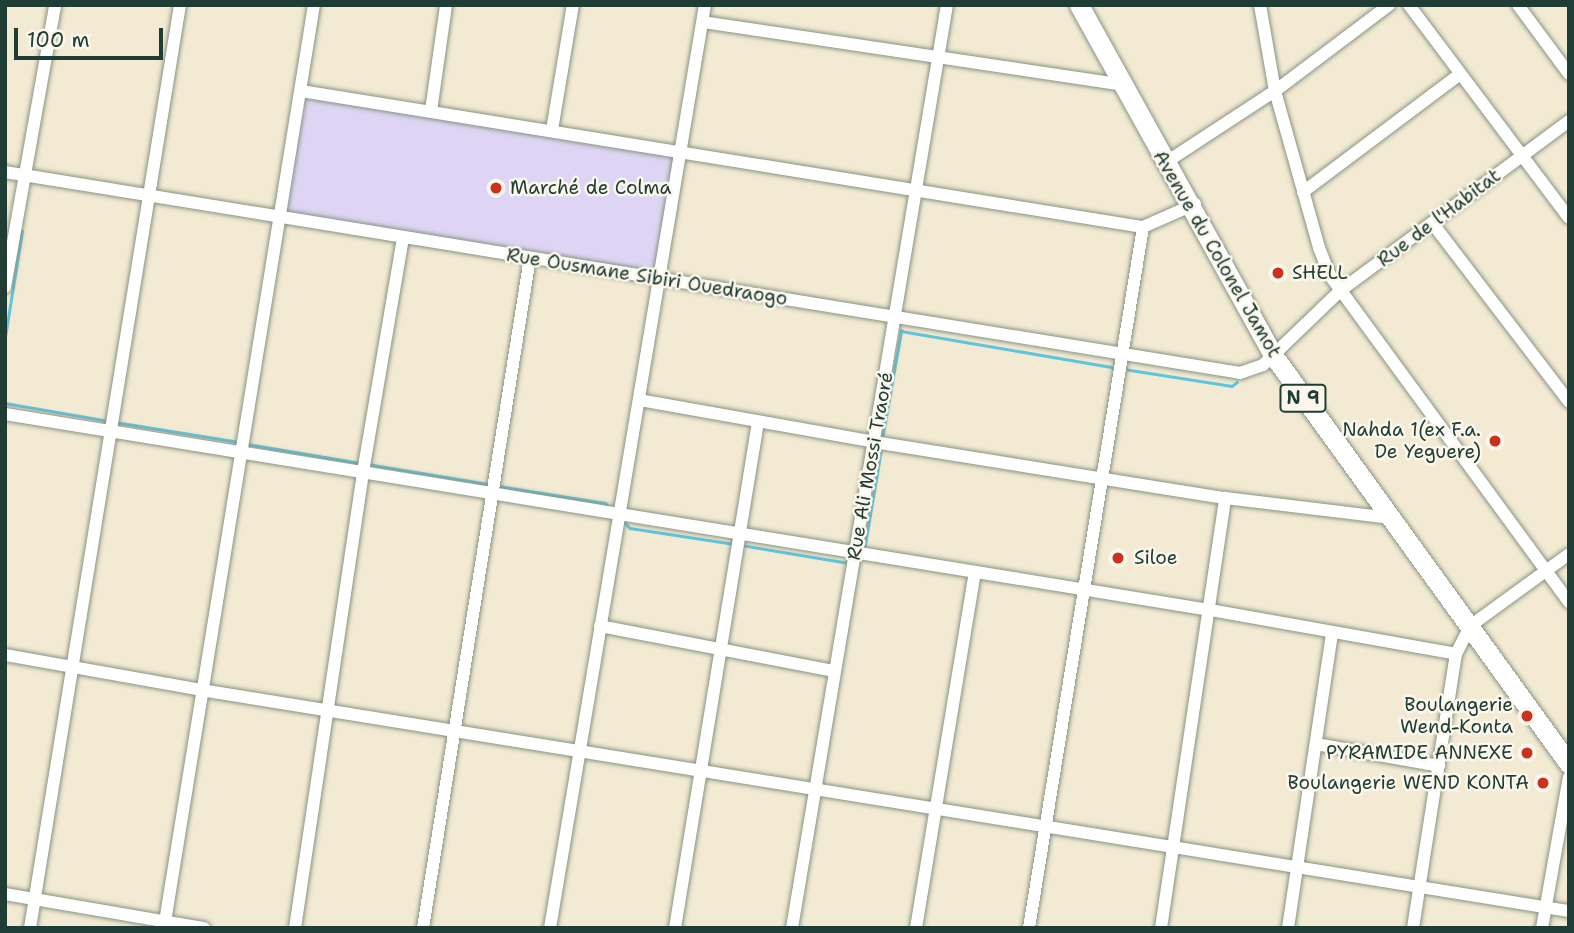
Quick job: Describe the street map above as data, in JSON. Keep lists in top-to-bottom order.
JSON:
{
  "streets": {
    "main road": ["Avenue du Colonel Jamot", "N 9"],
    "street": ["Rue de l'Habitat", "Rue Ousmane Sibiri Ouedraogo", "Rue Ali Mossi Traoré"]
  },
  "crossings": [
    ["Rue de l'Habitat", "Avenue du Colonel Jamot"],
    ["Rue de l'Habitat", "Rue Ousmane Sibiri Ouedraogo"],
    ["Avenue du Colonel Jamot", "Rue Ousmane Sibiri Ouedraogo"],
    ["Rue Ousmane Sibiri Ouedraogo", "Rue Ali Mossi Traoré"]
  ],
  "places": [
    "Marché de Colma",
    "SHELL",
    "Nahda 1(ex F.a. De Yeguere)",
    "Siloe",
    "Boulangerie Wend-Konta",
    "PYRAMIDE ANNEXE",
    "Boulangerie WEND KONTA"
  ],
  "scale_bar": "100 m"
}
